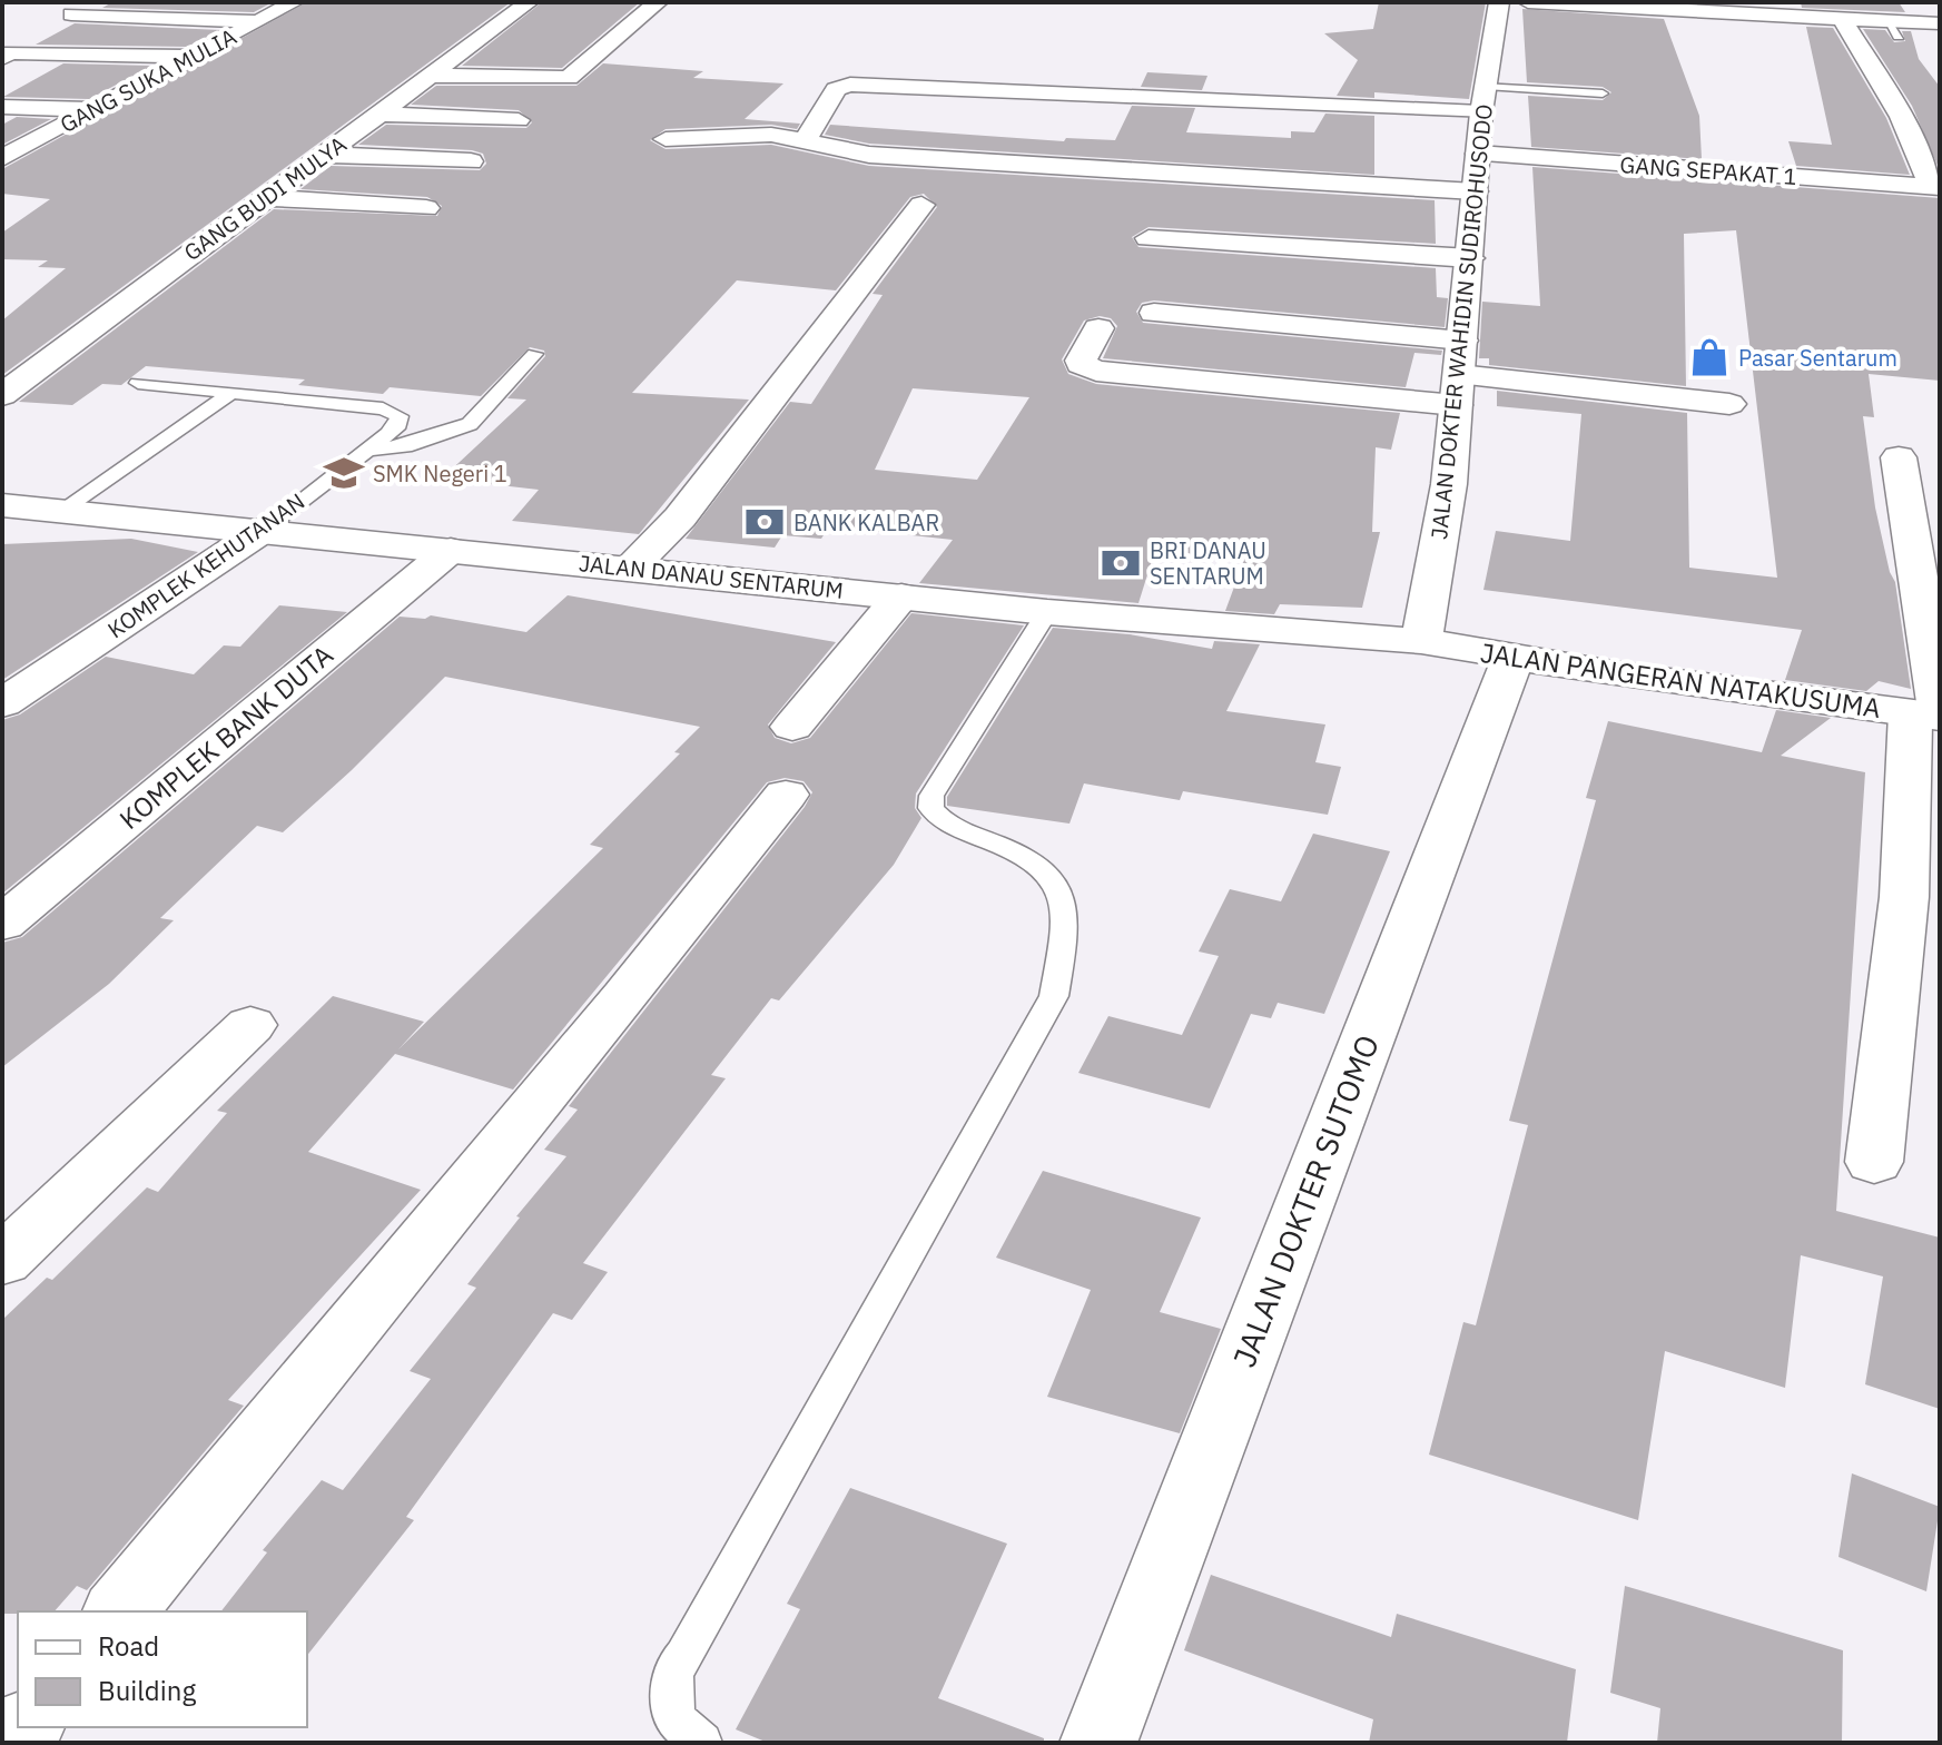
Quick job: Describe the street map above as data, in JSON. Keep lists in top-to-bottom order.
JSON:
{
  "streets": {
    "street": [
      "GANG SUKA MULIA",
      "GANG SEPAKAT 1",
      "GANG BUDI MULYA",
      "JALAN DOKTER WAHIDIN SUDIROHUSODO",
      "KOMPLEK KEHUTANAN",
      "JALAN DANAU SENTARUM",
      "JALAN PANGERAN NATAKUSUMA",
      "KOMPLEK BANK DUTA",
      "JALAN DOKTER SUTOMO"
    ]
  },
  "crossings": [
    ["GANG SEPAKAT 1", "JALAN DOKTER WAHIDIN SUDIROHUSODO"],
    ["JALAN DOKTER WAHIDIN SUDIROHUSODO", "JALAN DANAU SENTARUM"],
    ["JALAN DOKTER WAHIDIN SUDIROHUSODO", "JALAN PANGERAN NATAKUSUMA"],
    ["KOMPLEK KEHUTANAN", "JALAN DANAU SENTARUM"],
    ["JALAN DANAU SENTARUM", "JALAN PANGERAN NATAKUSUMA"],
    ["JALAN DANAU SENTARUM", "KOMPLEK BANK DUTA"],
    ["JALAN PANGERAN NATAKUSUMA", "JALAN DOKTER SUTOMO"]
  ],
  "places": {
    "shop": ["Pasar Sentarum"],
    "school or university": ["SMK Negeri 1"],
    "bank": ["BANK KALBAR", "BRI DANAU SENTARUM"]
  },
  "legend": ["Road", "Building"]
}
